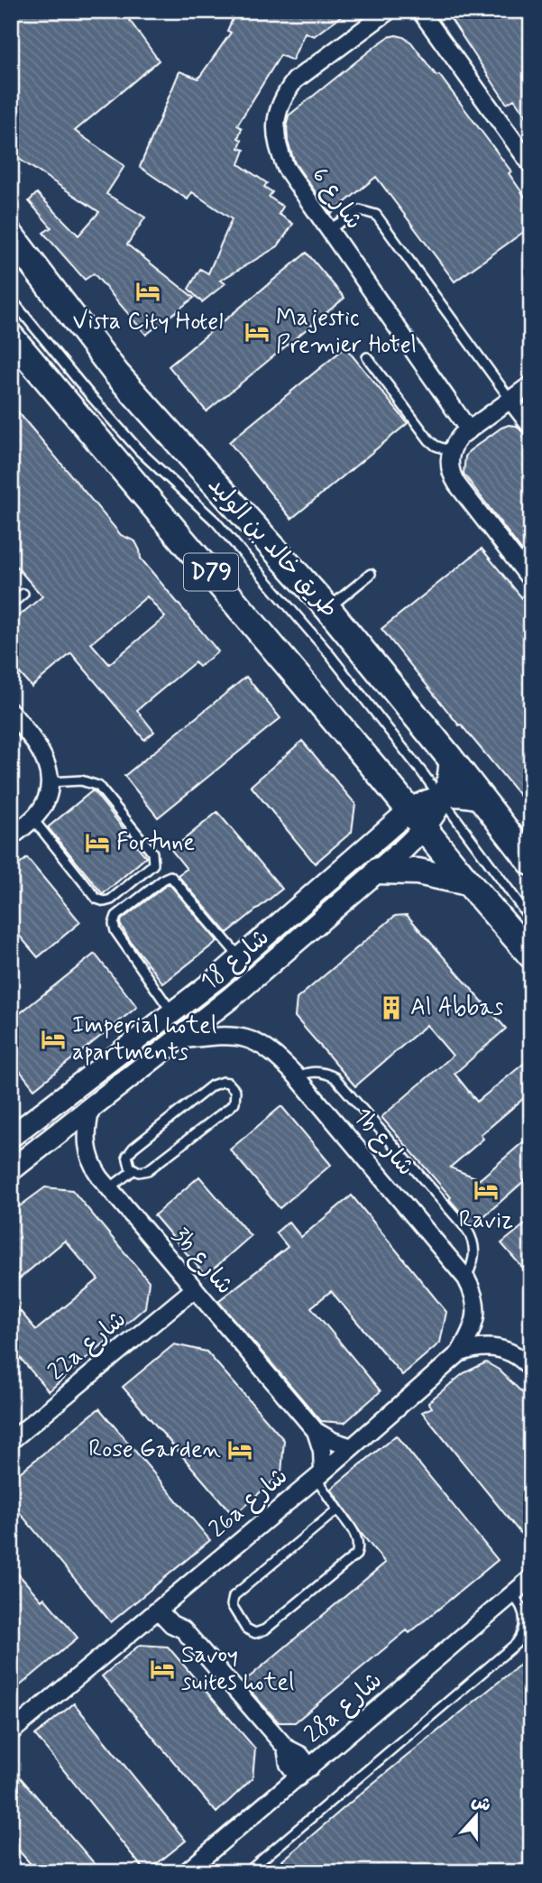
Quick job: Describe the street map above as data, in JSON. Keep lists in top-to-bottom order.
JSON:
{
  "streets": {
    "main road": ["طريق خالد بن الوليد", "D79"],
    "street": [
      "شارع 6",
      "شارع 18",
      "1b شارع",
      "3b شارع",
      "22a شارع",
      "26a شارع",
      "28a شارع"
    ]
  },
  "crossings": [
    ["طريق خالد بن الوليد", "شارع 18"],
    ["D79", "شارع 18"],
    ["شارع 18", "1b شارع"],
    ["شارع 18", "3b شارع"],
    ["1b شارع", "26a شارع"],
    ["3b شارع", "22a شارع"],
    ["3b شارع", "26a شارع"]
  ],
  "places": {
    "hotel": [
      "Vista City Hotel",
      "Majestic Premier Hotel",
      "Fortune",
      "Imperial hotel apartments",
      "Raviz",
      "Rose Garden",
      "Savoy suites hotel"
    ],
    "building": ["Al Abbas"]
  },
  "north": "top"
}
